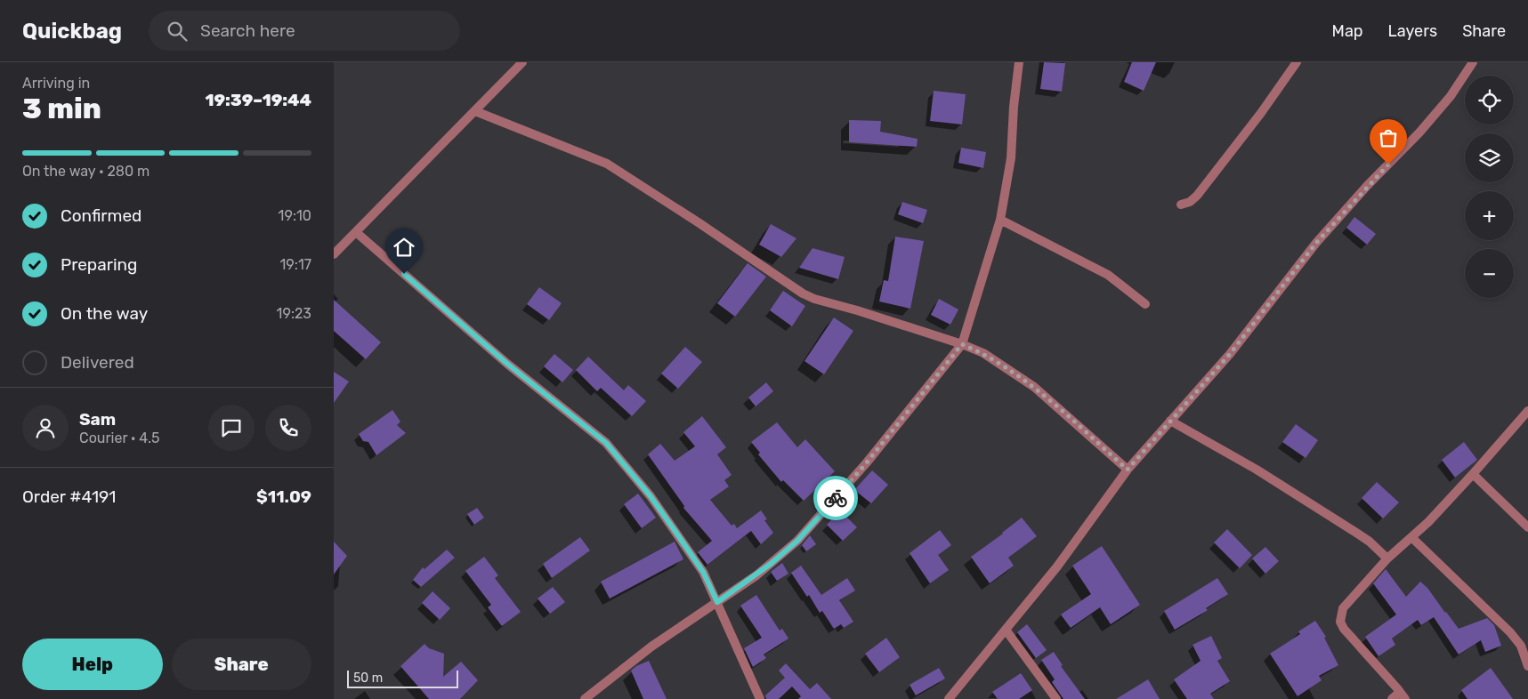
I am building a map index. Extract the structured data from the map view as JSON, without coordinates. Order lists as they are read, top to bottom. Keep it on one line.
{"scale_bar":"50 m","page":{"header":"Quickbag","search":"Search here","nav":["Map","Layers","Share"],"heading":["3 min","Arriving in","19:39–19:44"],"panel":["Sam","Courier · 4.5","Order #4191","$11.09"],"map_buttons":["+","−"],"bar":"On the way · 280 m","list":[["Confirmed","19:10"],["Preparing","19:17"],["On the way","19:23"],"Delivered"],"buttons":["Help","Share"],"scale":"50 m"}}
